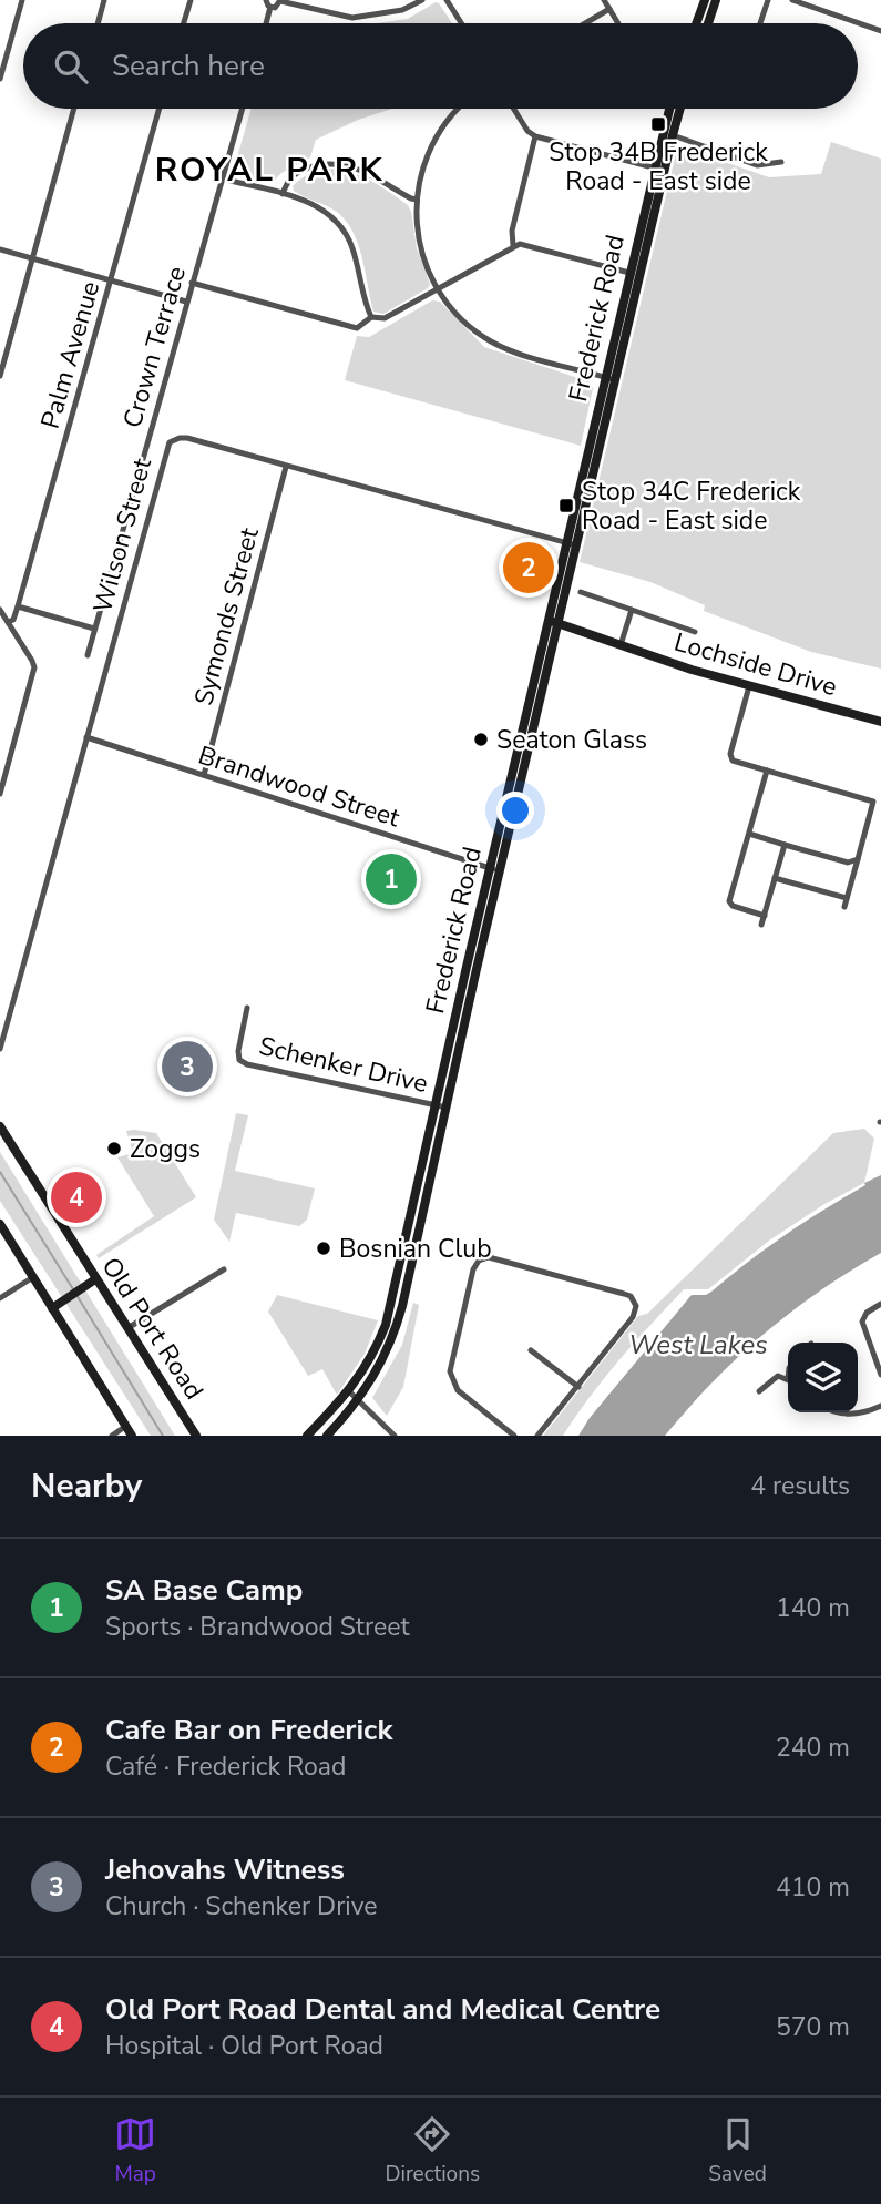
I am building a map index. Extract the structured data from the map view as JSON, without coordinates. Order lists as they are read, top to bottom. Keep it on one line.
{"streets":{"main road":["Frederick Road","Lochside Drive","Old Port Road"],"street":["Crown Terrace","Palm Avenue","Wilson Street","Symonds Street","Brandwood Street","Schenker Drive"]},"crossings":[["Frederick Road","Wilson Street"],["Frederick Road","Lochside Drive"],["Frederick Road","Brandwood Street"],["Frederick Road","Schenker Drive"],["Wilson Street","Symonds Street"],["Wilson Street","Brandwood Street"],["Symonds Street","Brandwood Street"]],"districts":["ROYAL PARK"],"water":["West Lakes"],"places":{"transit":["Stop 34B Frederick Road - East side","Stop 34C Frederick Road - East side"],"other":["Seaton Glass","Zoggs","Bosnian Club"]},"page":{"search":"Search here","pins":["2","1","3","4"],"heading":["Nearby","4 results"],"list":[{"mark":"1","name":"SA Base Camp","note":"Sports · Brandwood Street","value":"140 m"},{"mark":"2","name":"Cafe Bar on Frederick","note":"Café · Frederick Road","value":"240 m"},{"mark":"3","name":"Jehovahs Witness","note":"Church · Schenker Drive","value":"410 m"},{"mark":"4","name":"Old Port Road Dental and Medical Centre","note":"Hospital · Old Port Road","value":"570 m"}],"nav":["Map","Directions","Saved"]}}
